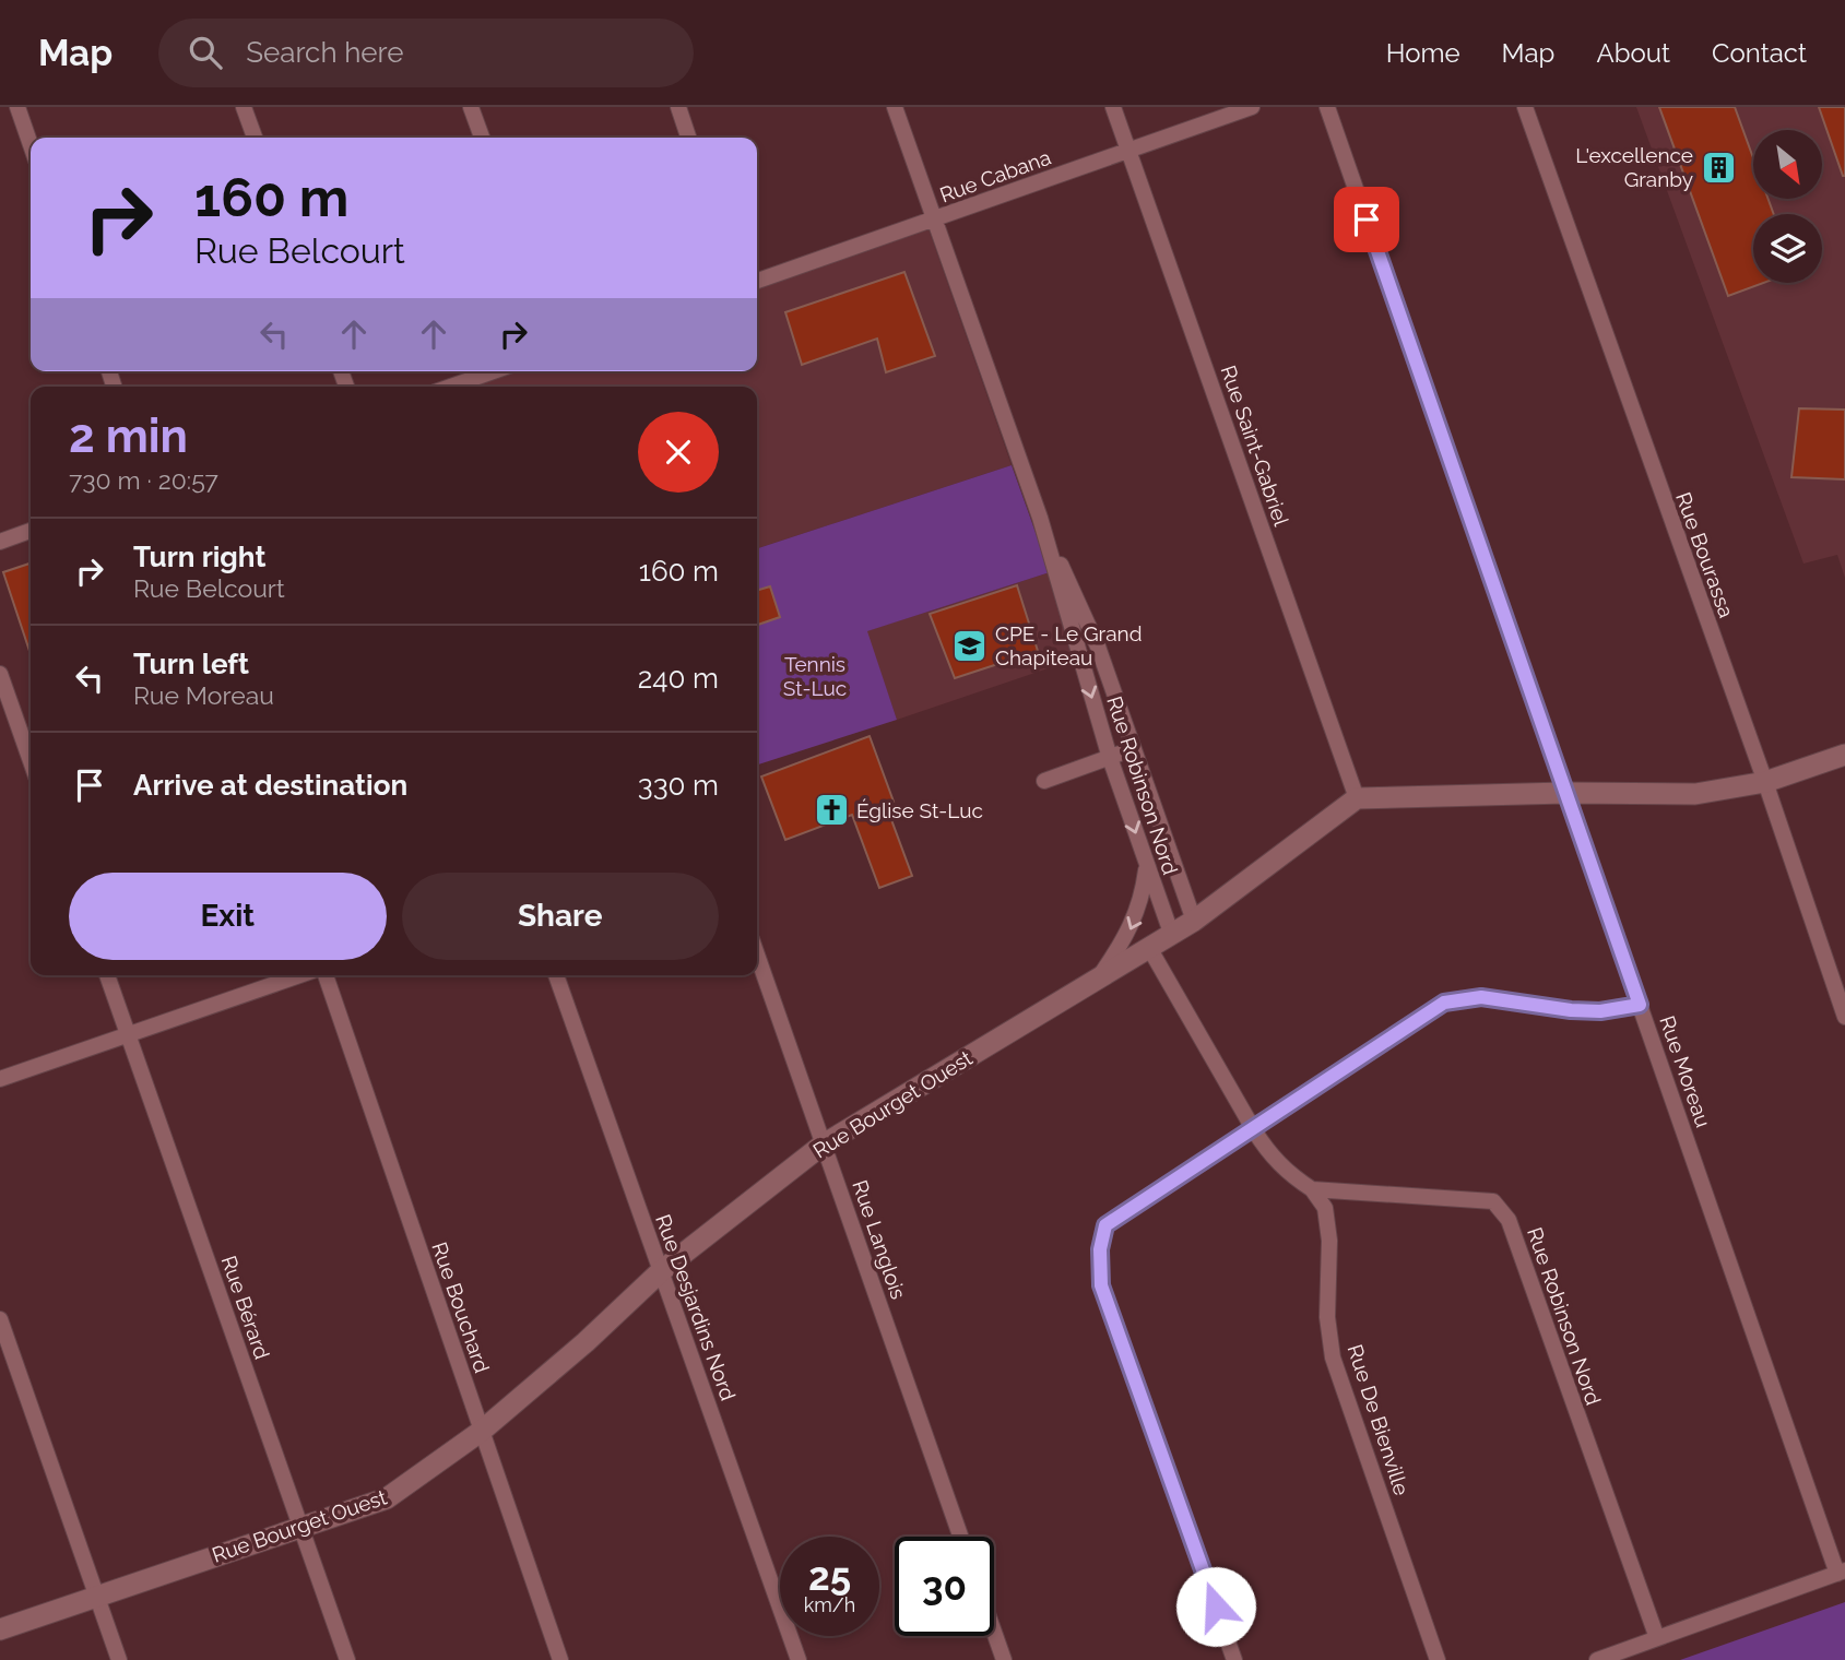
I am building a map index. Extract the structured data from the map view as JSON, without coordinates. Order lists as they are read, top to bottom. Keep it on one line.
{"streets":{"street":["Rue Cabana","Rue Saint-Gabriel","Rue Bourassa","Rue Robinson Nord","Rue Moreau","Rue Bourget Ouest","Rue Langlois","Rue Bérard","Rue Bouchard","Rue Desjardins Nord","Rue De Bienville"]},"crossings":[["Rue Cabana","Rue Saint-Gabriel"],["Rue Cabana","Rue Robinson Nord"],["Rue Saint-Gabriel","Rue Bourget Ouest"],["Rue Robinson Nord","Rue Bourget Ouest"],["Rue Robinson Nord","Rue De Bienville"],["Rue Bourget Ouest","Rue Langlois"],["Rue Bourget Ouest","Rue Bérard"],["Rue Bourget Ouest","Rue Bouchard"],["Rue Bourget Ouest","Rue Desjardins Nord"]],"parks":["Tennis St-Luc"],"places":{"building":["L'excellence Granby"],"school or university":["CPE - Le Grand Chapiteau"],"church":["Église St-Luc"]},"north":"bottom right","page":{"header":"Map","search":"Search here","nav":["Home","Map","About","Contact"],"turn":["160 m","Rue Belcourt"],"heading":["2 min","730 m · 20:57"],"list":[{"name":"Turn right","note":"Rue Belcourt","value":"160 m"},{"name":"Turn left","note":"Rue Moreau","value":"240 m"},{"name":"Arrive at destination","value":"330 m"}],"buttons":["Exit","Share"],"speed":"25 km/h","limit":"30"}}
